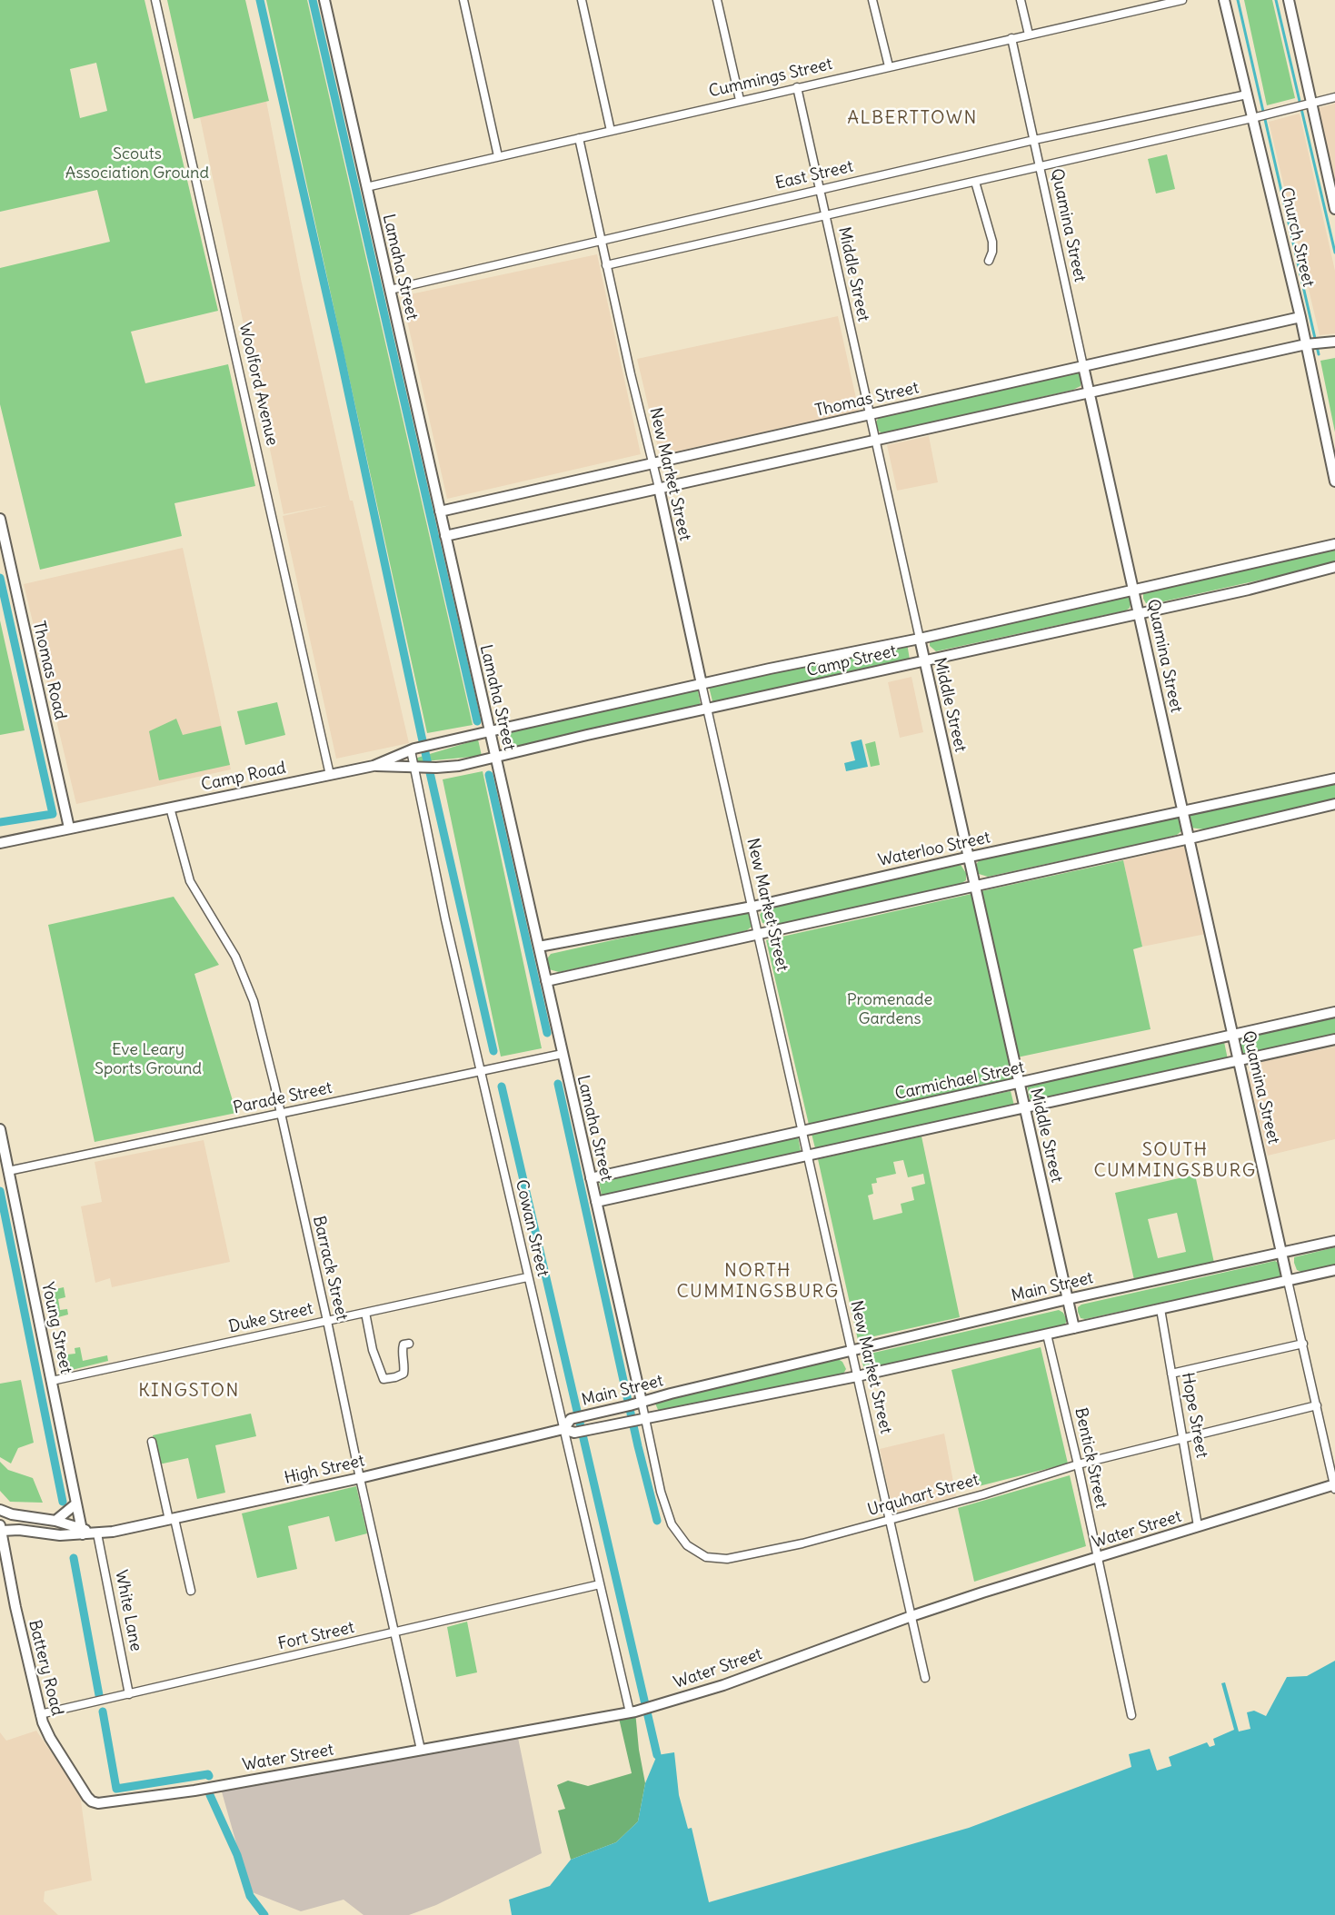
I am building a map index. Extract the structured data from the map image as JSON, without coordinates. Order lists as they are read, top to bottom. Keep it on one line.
{"streets":{"street":["Cummings Street","East Street","Quamina Street","Church Street","Lamaha Street","Middle Street","Woolford Avenue","Thomas Street","New Market Street","Camp Street","Thomas Road","Camp Road","Waterloo Street","Carmichael Street","Parade Street","Cowan Street","Barrack Street","Main Street","Duke Street","Young Street","Hope Street","Bentick Street","High Street","Urquhart Street","Water Street","White Lane","Fort Street","Battery Road"]},"crossings":[["Cummings Street","Quamina Street"],["Cummings Street","Lamaha Street"],["Cummings Street","Middle Street"],["Cummings Street","New Market Street"],["East Street","Quamina Street"],["East Street","Church Street"],["East Street","Lamaha Street"],["East Street","Middle Street"],["East Street","New Market Street"],["Quamina Street","Thomas Street"],["Quamina Street","Camp Street"],["Quamina Street","Waterloo Street"],["Quamina Street","Carmichael Street"],["Quamina Street","Main Street"],["Church Street","Thomas Street"],["Lamaha Street","Thomas Street"],["Lamaha Street","Camp Street"],["Lamaha Street","Camp Road"],["Lamaha Street","Waterloo Street"],["Lamaha Street","Carmichael Street"],["Lamaha Street","Parade Street"],["Lamaha Street","Main Street"],["Lamaha Street","Urquhart Street"],["Middle Street","Thomas Street"],["Middle Street","Camp Street"],["Middle Street","Waterloo Street"],["Middle Street","Carmichael Street"],["Middle Street","Main Street"],["Woolford Avenue","Camp Road"],["Thomas Street","New Market Street"],["New Market Street","Camp Street"],["New Market Street","Waterloo Street"],["New Market Street","Carmichael Street"],["New Market Street","Main Street"],["New Market Street","Urquhart Street"],["New Market Street","Water Street"],["Camp Street","Camp Road"],["Camp Street","Cowan Street"],["Thomas Road","Camp Road"],["Camp Road","Cowan Street"],["Camp Road","Barrack Street"],["Parade Street","Cowan Street"],["Parade Street","Barrack Street"],["Parade Street","Young Street"],["Cowan Street","Main Street"],["Cowan Street","Duke Street"],["Cowan Street","High Street"],["Cowan Street","Water Street"],["Cowan Street","Fort Street"],["Barrack Street","Duke Street"],["Barrack Street","High Street"],["Barrack Street","Water Street"],["Barrack Street","Fort Street"],["Main Street","Hope Street"],["Main Street","Bentick Street"],["Main Street","High Street"],["Main Street","Urquhart Street"],["Duke Street","Young Street"],["Young Street","High Street"],["Young Street","White Lane"],["Hope Street","Urquhart Street"],["Hope Street","Water Street"],["Bentick Street","Urquhart Street"],["Bentick Street","Water Street"],["High Street","White Lane"],["High Street","Battery Road"],["Water Street","Battery Road"],["White Lane","Fort Street"],["Fort Street","Battery Road"]],"districts":["ALBERTTOWN","SOUTH CUMMINGSBURG","NORTH CUMMINGSBURG","KINGSTON"],"parks":["Scouts Association Ground","Promenade Gardens","Eve Leary Sports Ground"]}
